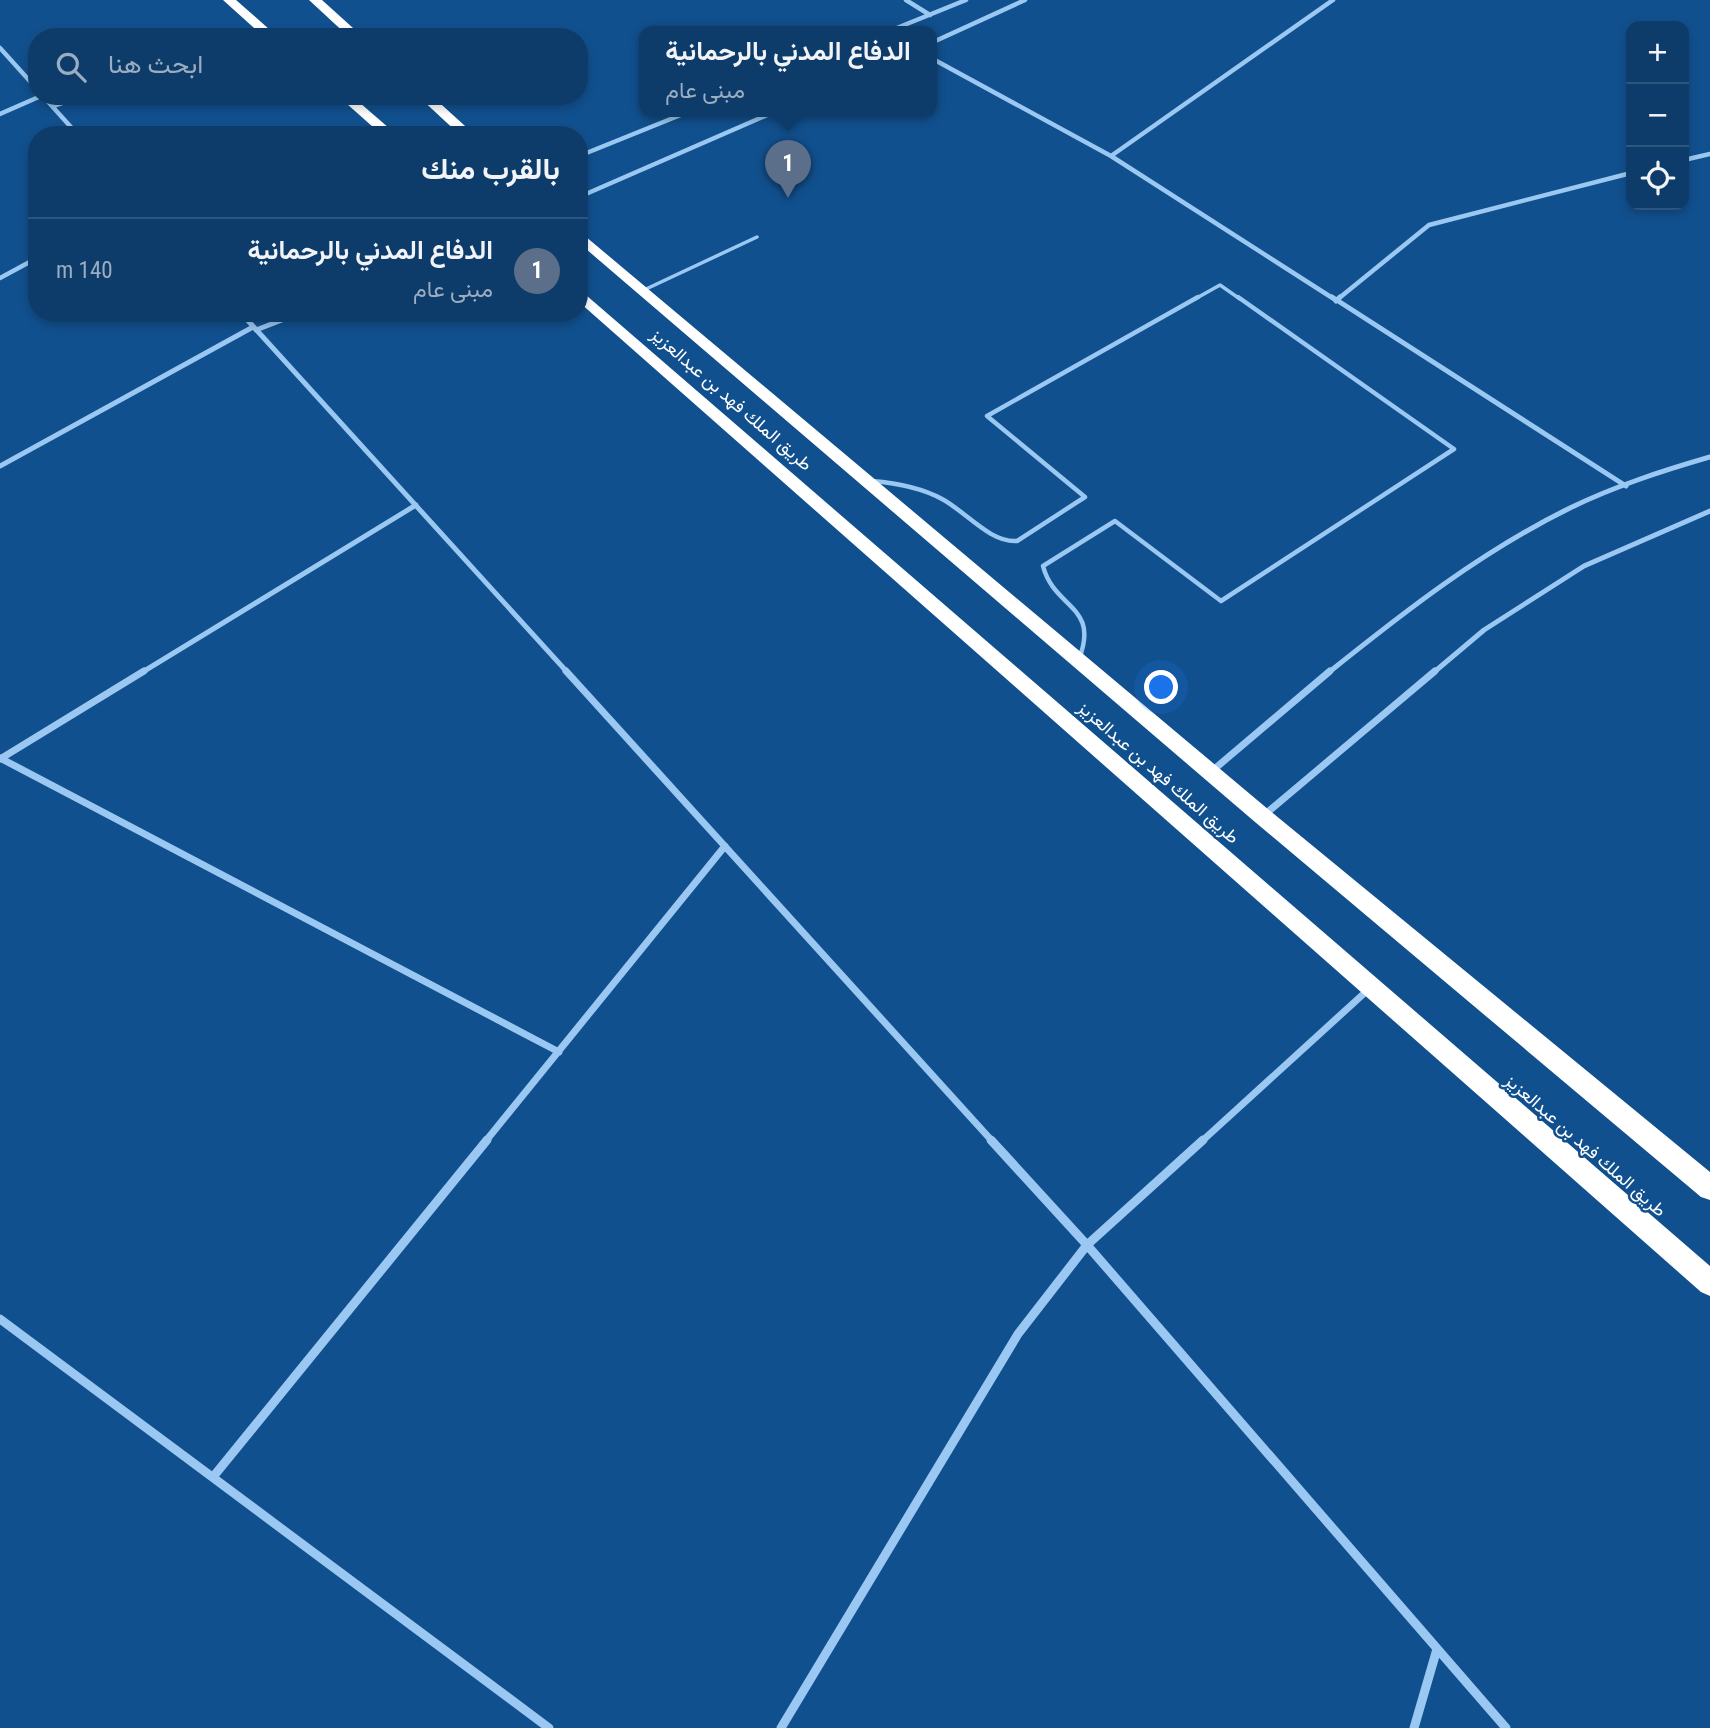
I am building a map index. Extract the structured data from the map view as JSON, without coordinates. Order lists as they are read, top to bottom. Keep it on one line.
{"streets":{"highway":["طريق الملك فهد بن عبدالعزيز"]},"page":{"map_buttons":["+","−"],"popup":["الدفاع المدني بالرحمانية","مبنى عام"],"search":"ابحث هنا","heading":"بالقرب منك","pins":"1","list":[{"mark":"1","name":"الدفاع المدني بالرحمانية","note":"مبنى عام","value":"140 m"}]}}
